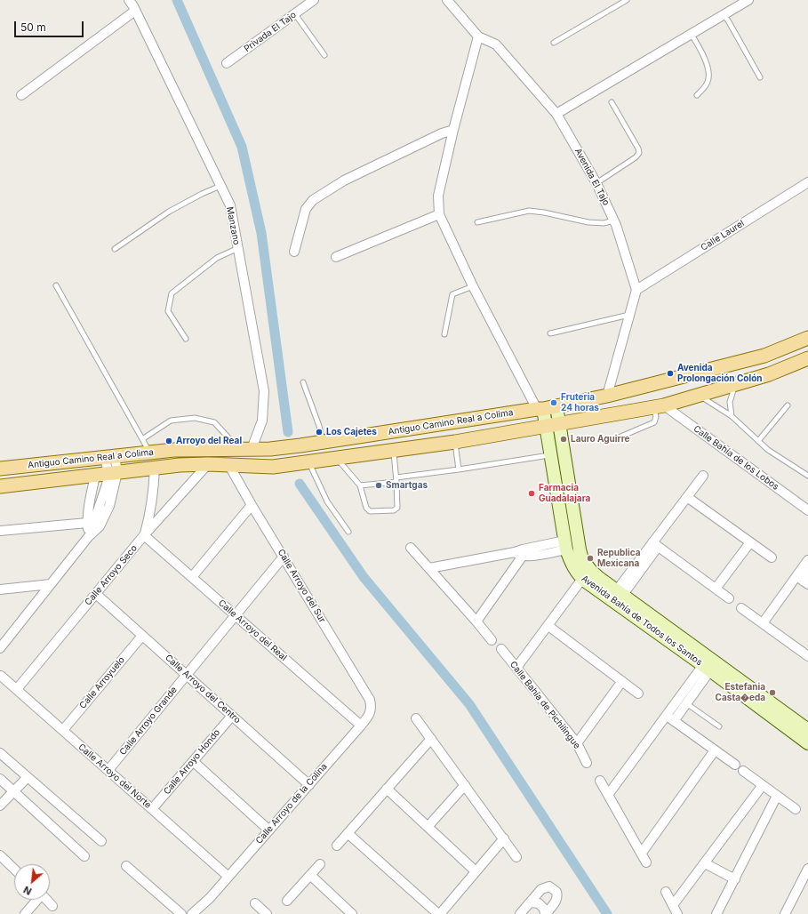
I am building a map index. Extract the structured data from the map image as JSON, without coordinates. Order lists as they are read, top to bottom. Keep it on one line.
{"streets":{"main road":["Antiguo Camino Real a Colima"],"street":["Privada El Tajo","Avenida El Tajo","Manzano","Calle Laurel","Calle Bahía de los Lobos","Calle Arroyo Seco","Calle Arroyo del Sur","Avenida Bahía de Todos los Santos","Calle Arroyo del Real","Calle Arroyuelo","Calle Arroyo del Centro","Calle Bahía de Pichilingue","Calle Arroyo Grande","Calle Arroyo Hondo","Calle Arroyo del Norte","Calle Arroyo de la Colina"]},"crossings":[["Avenida El Tajo","Calle Laurel"],["Manzano","Antiguo Camino Real a Colima"],["Antiguo Camino Real a Colima","Calle Bahía de los Lobos"],["Antiguo Camino Real a Colima","Calle Arroyo Seco"],["Antiguo Camino Real a Colima","Calle Arroyo del Sur"],["Antiguo Camino Real a Colima","Avenida Bahía de Todos los Santos"],["Calle Arroyo Seco","Calle Arroyo del Real"],["Calle Arroyo Seco","Calle Arroyo del Centro"],["Calle Arroyo Seco","Calle Arroyo del Norte"],["Calle Arroyo del Sur","Calle Arroyo Grande"],["Calle Arroyo del Sur","Calle Arroyo de la Colina"],["Calle Arroyo del Real","Calle Arroyo Grande"],["Calle Arroyo del Real","Calle Arroyo de la Colina"],["Calle Arroyuelo","Calle Arroyo del Centro"],["Calle Arroyuelo","Calle Arroyo del Norte"],["Calle Arroyo del Centro","Calle Arroyo Grande"],["Calle Arroyo del Centro","Calle Arroyo Hondo"],["Calle Arroyo del Centro","Calle Arroyo de la Colina"],["Calle Arroyo Grande","Calle Arroyo del Norte"],["Calle Arroyo Hondo","Calle Arroyo del Norte"],["Calle Arroyo del Norte","Calle Arroyo de la Colina"]],"places":["Avenida Prolongación Colón","Fruteria 24 horas","Los Cajetes","Lauro Aguirre","Arroyo del Real","Smartgas","Farmacia Guadalajara","Republica Mexicana","Estefania Casta�eda"],"scale_bar":"50 m","north":"bottom left"}
